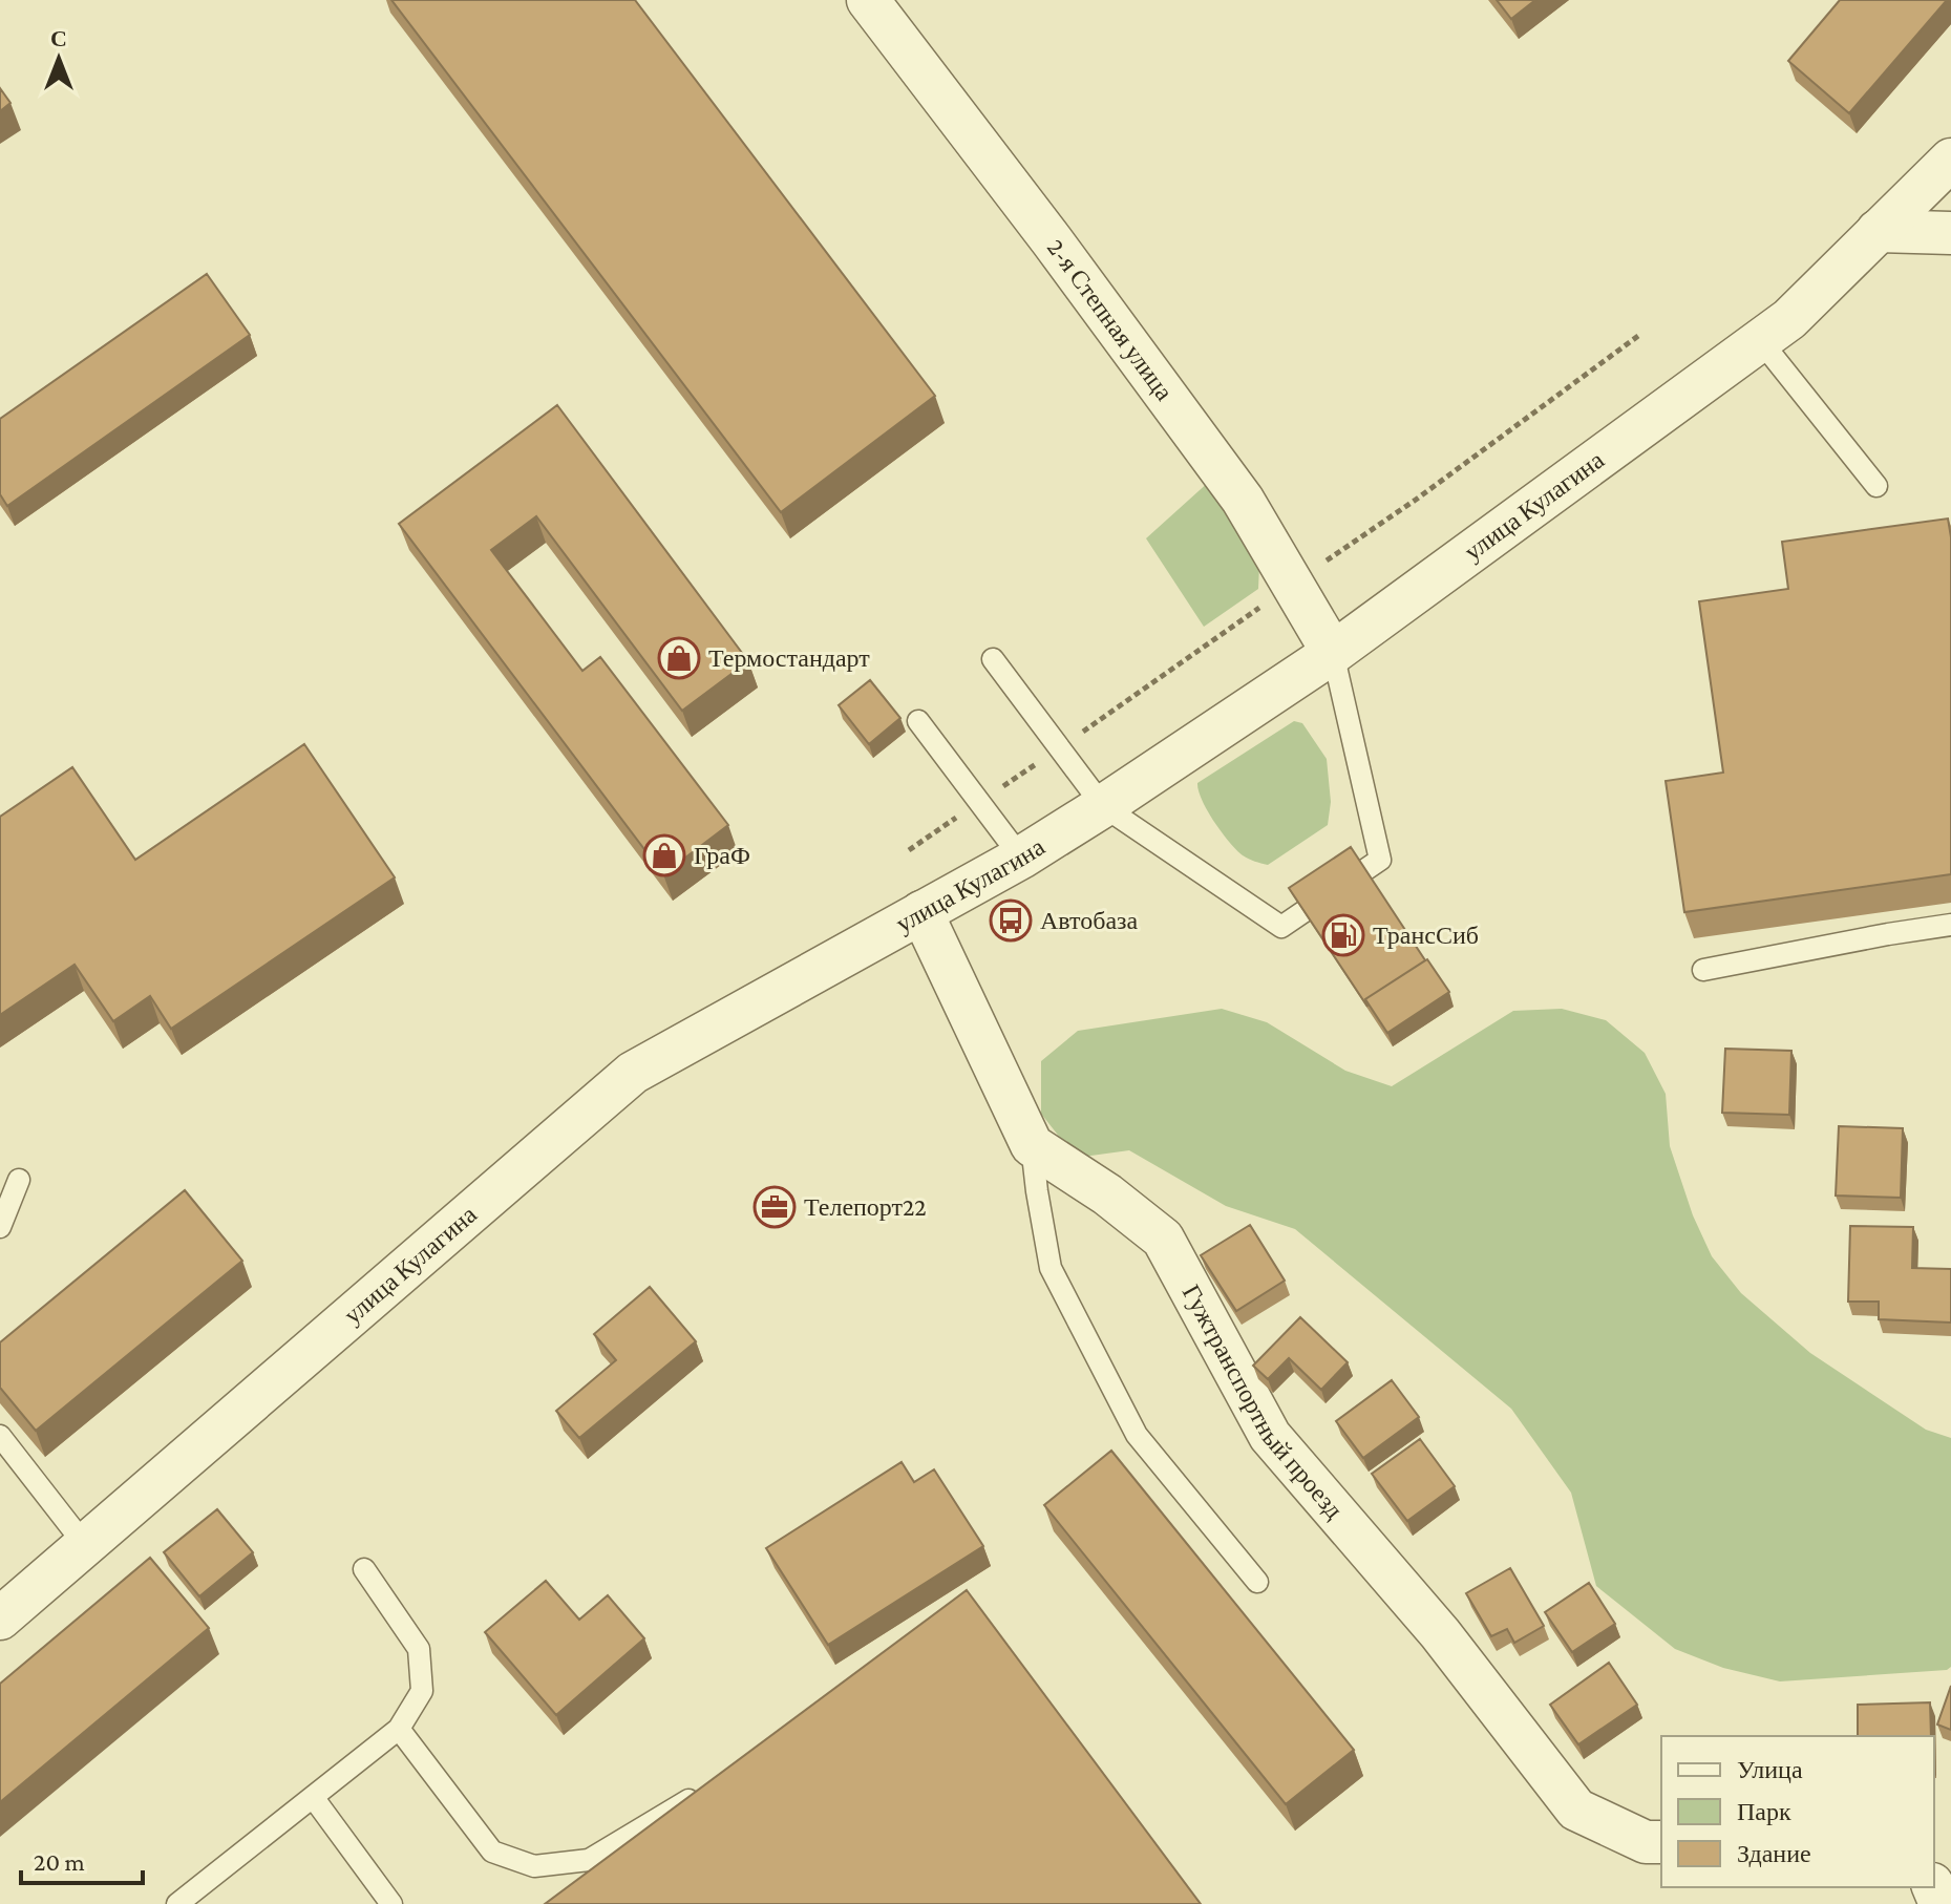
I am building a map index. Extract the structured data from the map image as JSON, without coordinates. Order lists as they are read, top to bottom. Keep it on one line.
{"streets":{"street":["2-я Степная улица","улица Кулагина","Гужтранспортный проезд"]},"crossings":[["2-я Степная улица","улица Кулагина"]],"places":{"shop":["Термостандарт","ГраФ"],"bus stop":["Автобаза"],"fuel station":["ТрансСиб"],"office":["Телепорт22"]},"legend":["Улица","Парк","Здание"],"scale_bar":"20 m","north":"top"}
